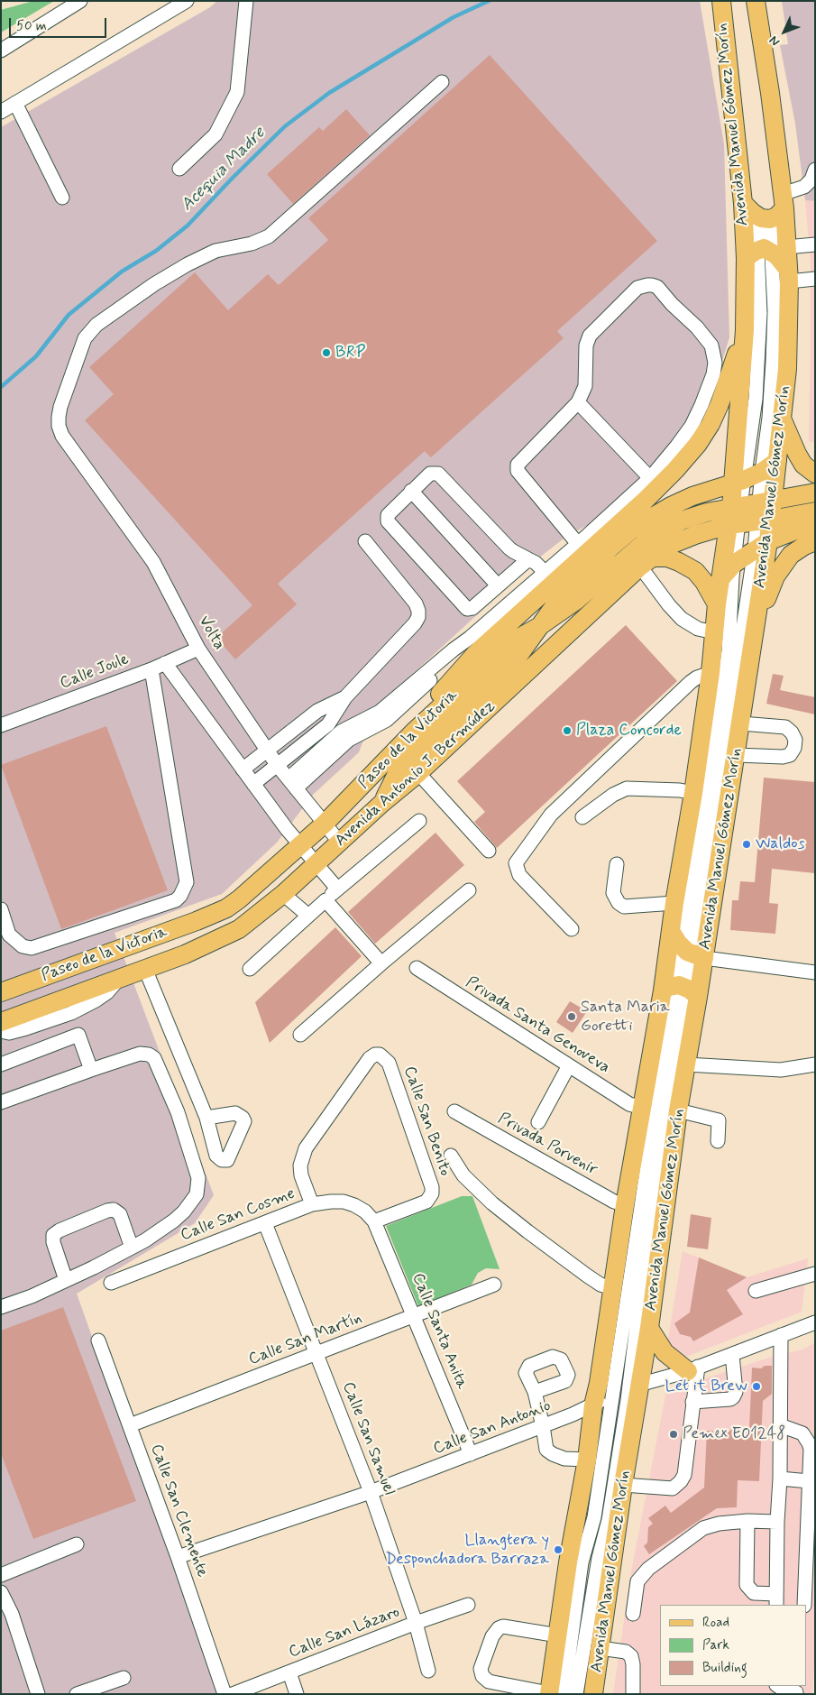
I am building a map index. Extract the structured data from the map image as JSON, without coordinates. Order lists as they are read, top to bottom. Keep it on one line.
{"streets":{"main road":["Avenida Manuel Gómez Morín","Paseo de la Victoria","Avenida Antonio J. Bermúdez"],"street":["Volta","Calle Joule","Privada Santa Genoveva","Calle San Benito","Privada Porvenir","Calle San Cosme","Calle Santa Anita","Calle San Martín","Calle San Antonio","Calle San Samuel","Calle San Clemente","Calle San Lázaro"]},"crossings":[["Avenida Manuel Gómez Morín","Paseo de la Victoria"],["Avenida Manuel Gómez Morín","Avenida Antonio J. Bermúdez"],["Avenida Manuel Gómez Morín","Privada Santa Genoveva"],["Avenida Manuel Gómez Morín","Privada Porvenir"],["Avenida Manuel Gómez Morín","Calle San Antonio"],["Volta","Calle Joule"],["Volta","Paseo de la Victoria"],["Volta","Avenida Antonio J. Bermúdez"],["Calle San Benito","Calle San Cosme"],["Calle San Benito","Calle Santa Anita"],["Calle San Cosme","Calle Santa Anita"],["Calle San Cosme","Calle San Samuel"],["Calle Santa Anita","Calle San Martín"],["Calle Santa Anita","Calle San Antonio"],["Calle San Martín","Calle San Samuel"],["Calle San Martín","Calle San Clemente"],["Calle San Antonio","Calle San Samuel"],["Calle San Antonio","Calle San Clemente"],["Calle San Samuel","Calle San Lázaro"]],"water":["Acequia Madre"],"places":["BRP","Plaza Concorde","Waldos","Santa Maria Goretti","Let it Brew","Pemex E01248","Llangtera y Desponchadora Barraza"],"legend":["Road","Park","Building"],"scale_bar":"50 m","north":"bottom left"}
